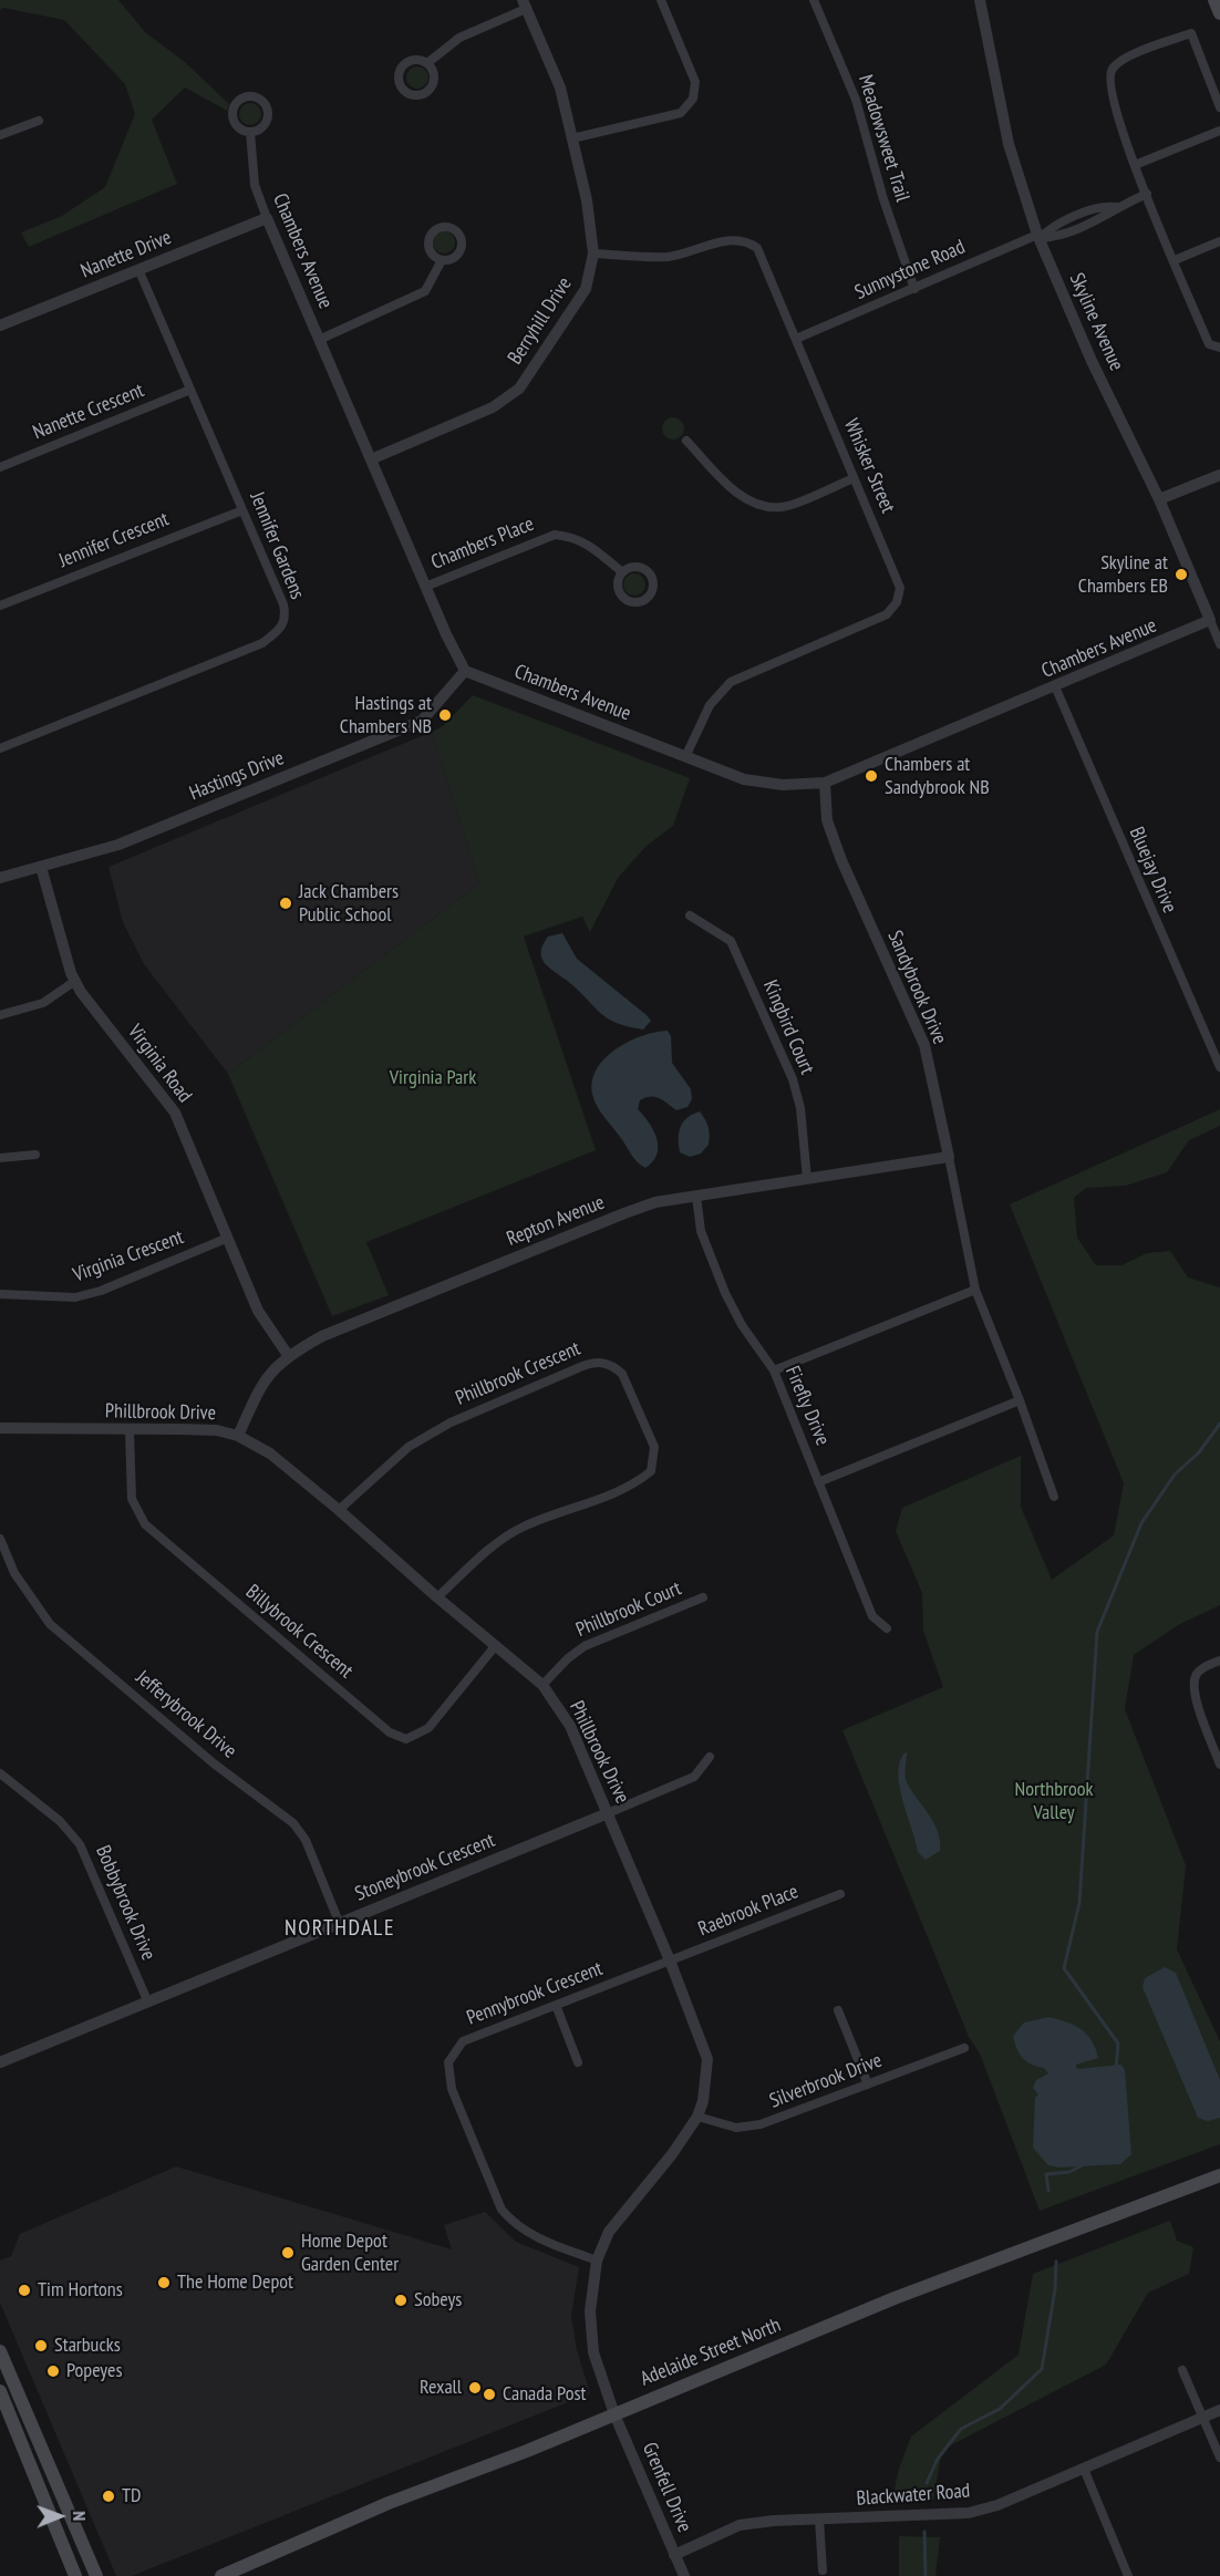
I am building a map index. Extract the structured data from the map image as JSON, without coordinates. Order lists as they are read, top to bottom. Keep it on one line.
{"streets":{"main road":["Adelaide Street North"],"street":["Meadowsweet Trail","Chambers Avenue","Nanette Drive","Sunnystone Road","Berryhill Drive","Skyline Avenue","Nanette Crescent","Whisker Street","Jennifer Crescent","Chambers Place","Jennifer Gardens","Hastings Drive","Bluejay Drive","Sandybrook Drive","Kingbird Court","Virginia Road","Repton Avenue","Virginia Crescent","Phillbrook Crescent","Firefly Drive","Phillbrook Drive","Phillbrook Court","Billybrook Crescent","Jefferybrook Drive","Stoneybrook Crescent","Bobbybrook Drive","Raebrook Place","Pennybrook Crescent","Silverbrook Drive","Grenfell Drive","Blackwater Road"]},"crossings":[["Meadowsweet Trail","Sunnystone Road"],["Chambers Avenue","Nanette Drive"],["Chambers Avenue","Berryhill Drive"],["Chambers Avenue","Skyline Avenue"],["Chambers Avenue","Whisker Street"],["Chambers Avenue","Chambers Place"],["Chambers Avenue","Hastings Drive"],["Chambers Avenue","Bluejay Drive"],["Chambers Avenue","Sandybrook Drive"],["Nanette Drive","Jennifer Gardens"],["Sunnystone Road","Skyline Avenue"],["Sunnystone Road","Whisker Street"],["Berryhill Drive","Whisker Street"],["Nanette Crescent","Jennifer Gardens"],["Jennifer Crescent","Jennifer Gardens"],["Hastings Drive","Virginia Road"],["Sandybrook Drive","Repton Avenue"],["Kingbird Court","Repton Avenue"],["Virginia Road","Repton Avenue"],["Virginia Road","Virginia Crescent"],["Repton Avenue","Firefly Drive"],["Repton Avenue","Phillbrook Drive"],["Phillbrook Crescent","Phillbrook Drive"],["Phillbrook Drive","Phillbrook Court"],["Phillbrook Drive","Billybrook Crescent"],["Phillbrook Drive","Stoneybrook Crescent"],["Phillbrook Drive","Raebrook Place"],["Phillbrook Drive","Pennybrook Crescent"],["Phillbrook Drive","Silverbrook Drive"],["Phillbrook Drive","Adelaide Street North"],["Phillbrook Drive","Grenfell Drive"],["Jefferybrook Drive","Stoneybrook Crescent"],["Stoneybrook Crescent","Bobbybrook Drive"],["Raebrook Place","Pennybrook Crescent"],["Adelaide Street North","Grenfell Drive"],["Grenfell Drive","Blackwater Road"]],"districts":["NORTHDALE"],"parks":["Virginia Park","Northbrook Valley"],"places":["Skyline at Chambers EB","Hastings at Chambers NB","Chambers at Sandybrook NB","Jack Chambers Public School","Home Depot Garden Center","The Home Depot","Tim Hortons","Sobeys","Starbucks","Popeyes","Rexall","Canada Post","TD"],"north":"right"}
